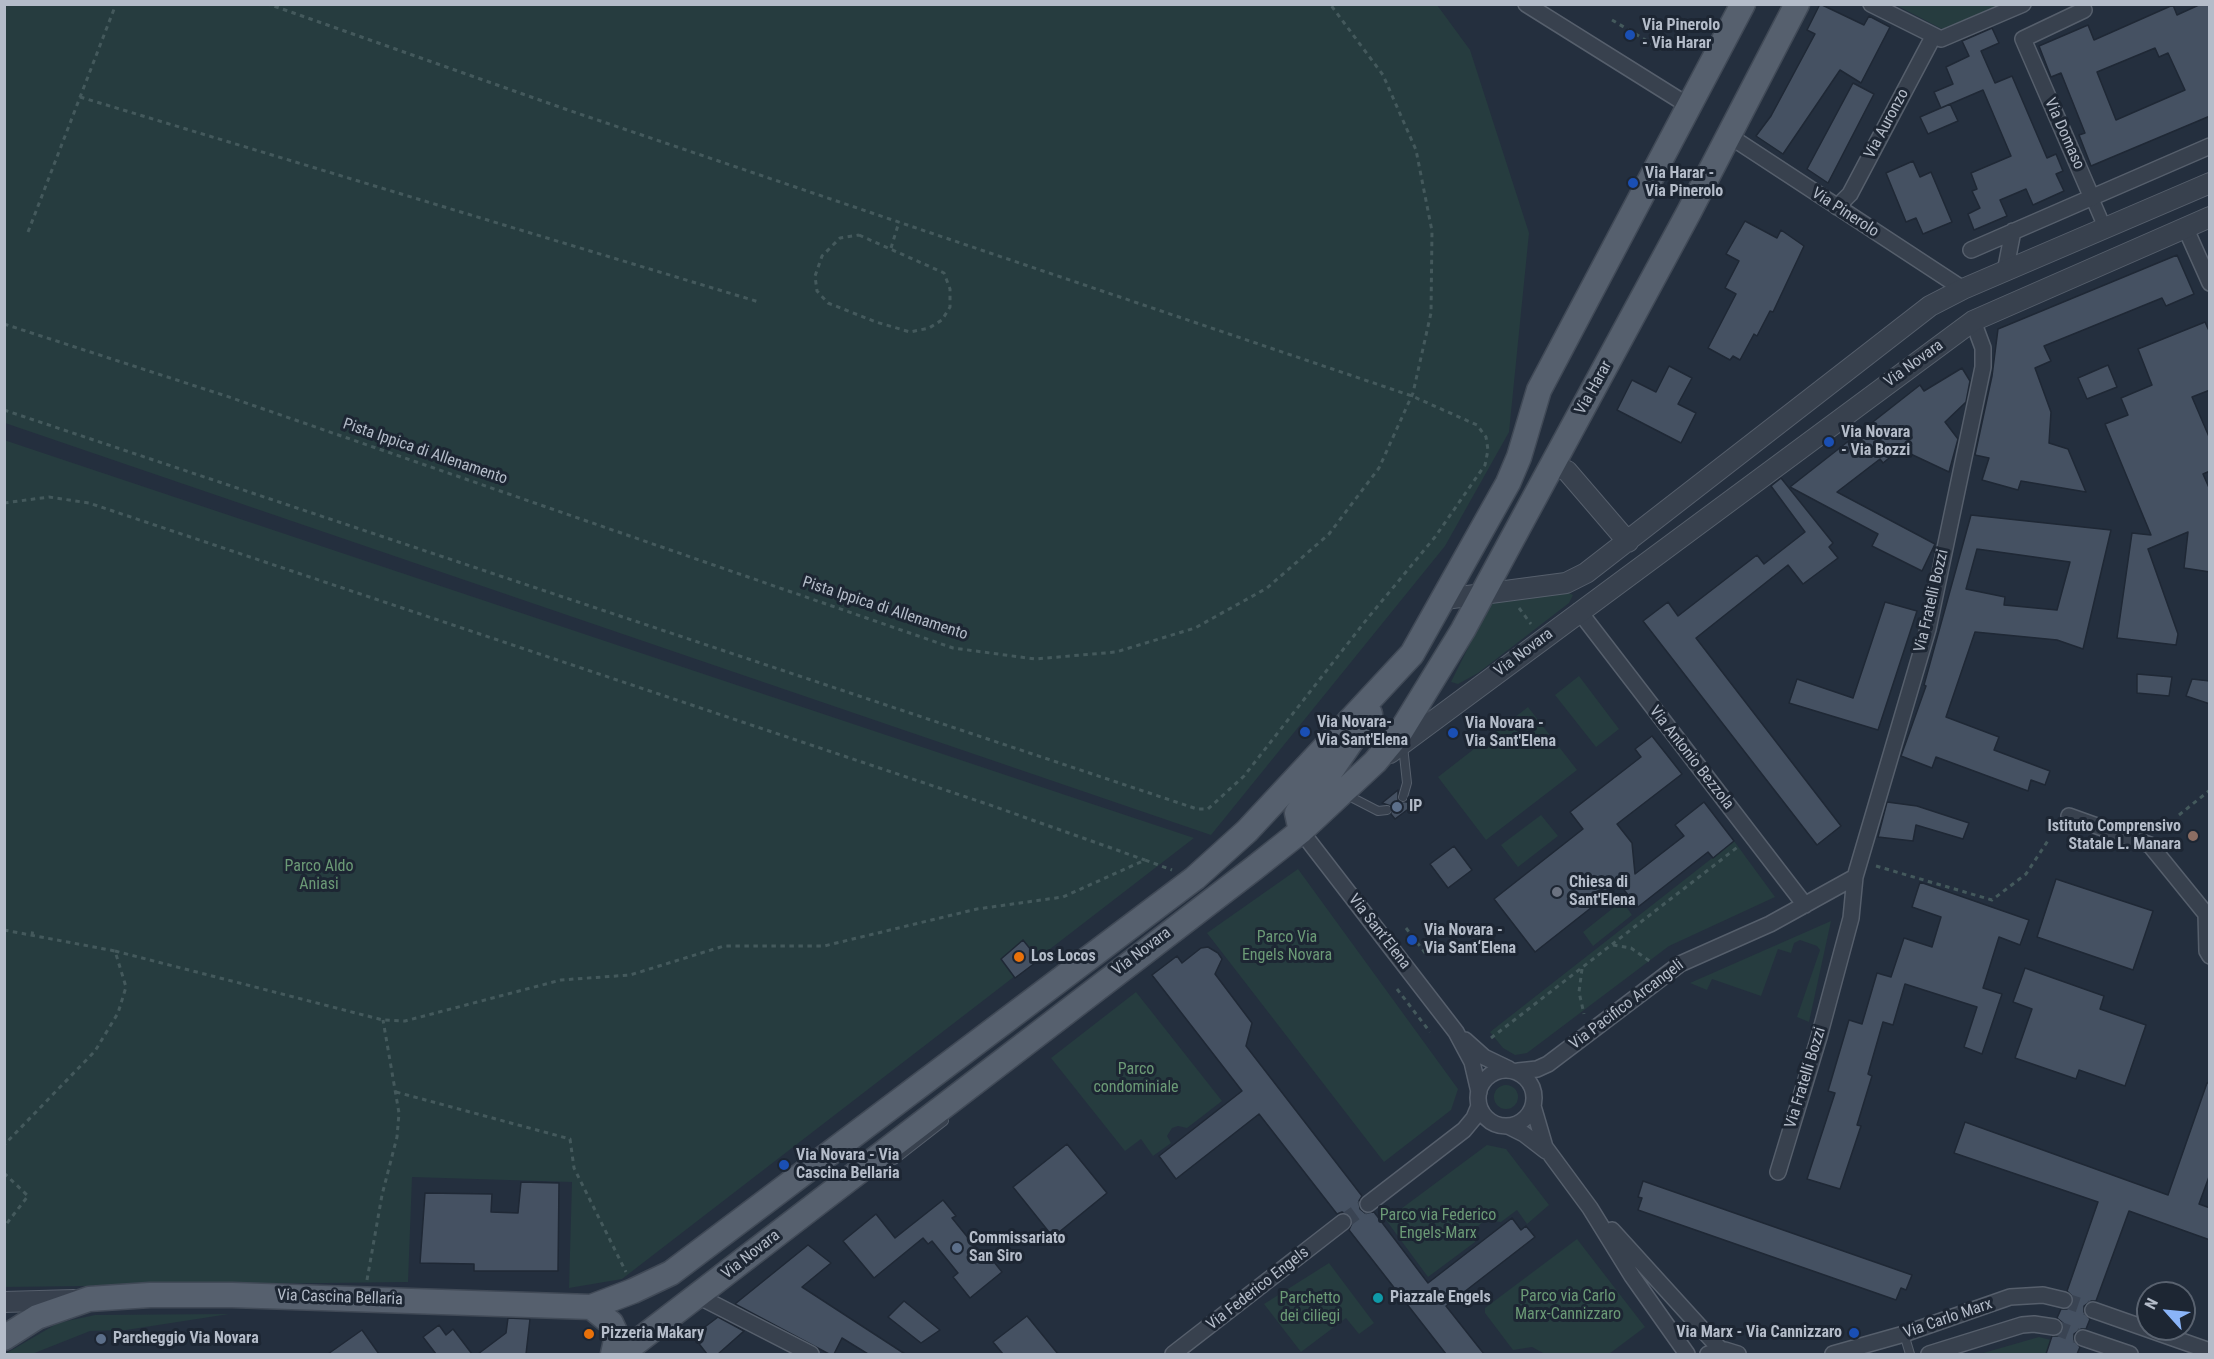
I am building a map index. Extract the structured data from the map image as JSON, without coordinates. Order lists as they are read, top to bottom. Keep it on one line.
{"streets":{"main road":["Via Novara","Via Harar","Via Cascina Bellaria"],"street":["Via Auronzo","Via Domaso","Via Pinerolo","Via Fratelli Bozzi","Via Antonio Bezzola","Via Sant’Elena","Via Pacifico Arcangeli","Via Federico Engels","Via Carlo Marx"],"path":["Pista Ippica di Allenamento"]},"crossings":[["Via Auronzo","Via Pinerolo"],["Via Pinerolo","Via Harar"],["Via Novara","Via Harar"],["Via Novara","Via Fratelli Bozzi"],["Via Novara","Via Antonio Bezzola"],["Via Novara","Via Sant’Elena"],["Via Novara","Via Cascina Bellaria"],["Via Antonio Bezzola","Via Pacifico Arcangeli"],["Via Sant’Elena","Via Pacifico Arcangeli"]],"parks":["Parco Aldo Aniasi","Parco Via Engels Novara","Parco condominiale","Parco via Federico Engels-Marx","Parco via Carlo Marx-Cannizzaro","Parchetto dei ciliegi"],"places":["Via Pinerolo - Via Harar","Via Harar - Via Pinerolo","Via Novara - Via Bozzi","Via Novara- Via Sant'Elena","Via Novara - Via Sant'Elena","IP","Istituto Comprensivo Statale L. Manara","Chiesa di Sant'Elena","Via Novara - Via Sant‘Elena","Los Locos","Via Novara - Via Cascina Bellaria","Commissariato San Siro","Piazzale Engels","Via Marx - Via Cannizzaro","Pizzeria Makary","Parcheggio Via Novara"],"north":"top left"}
